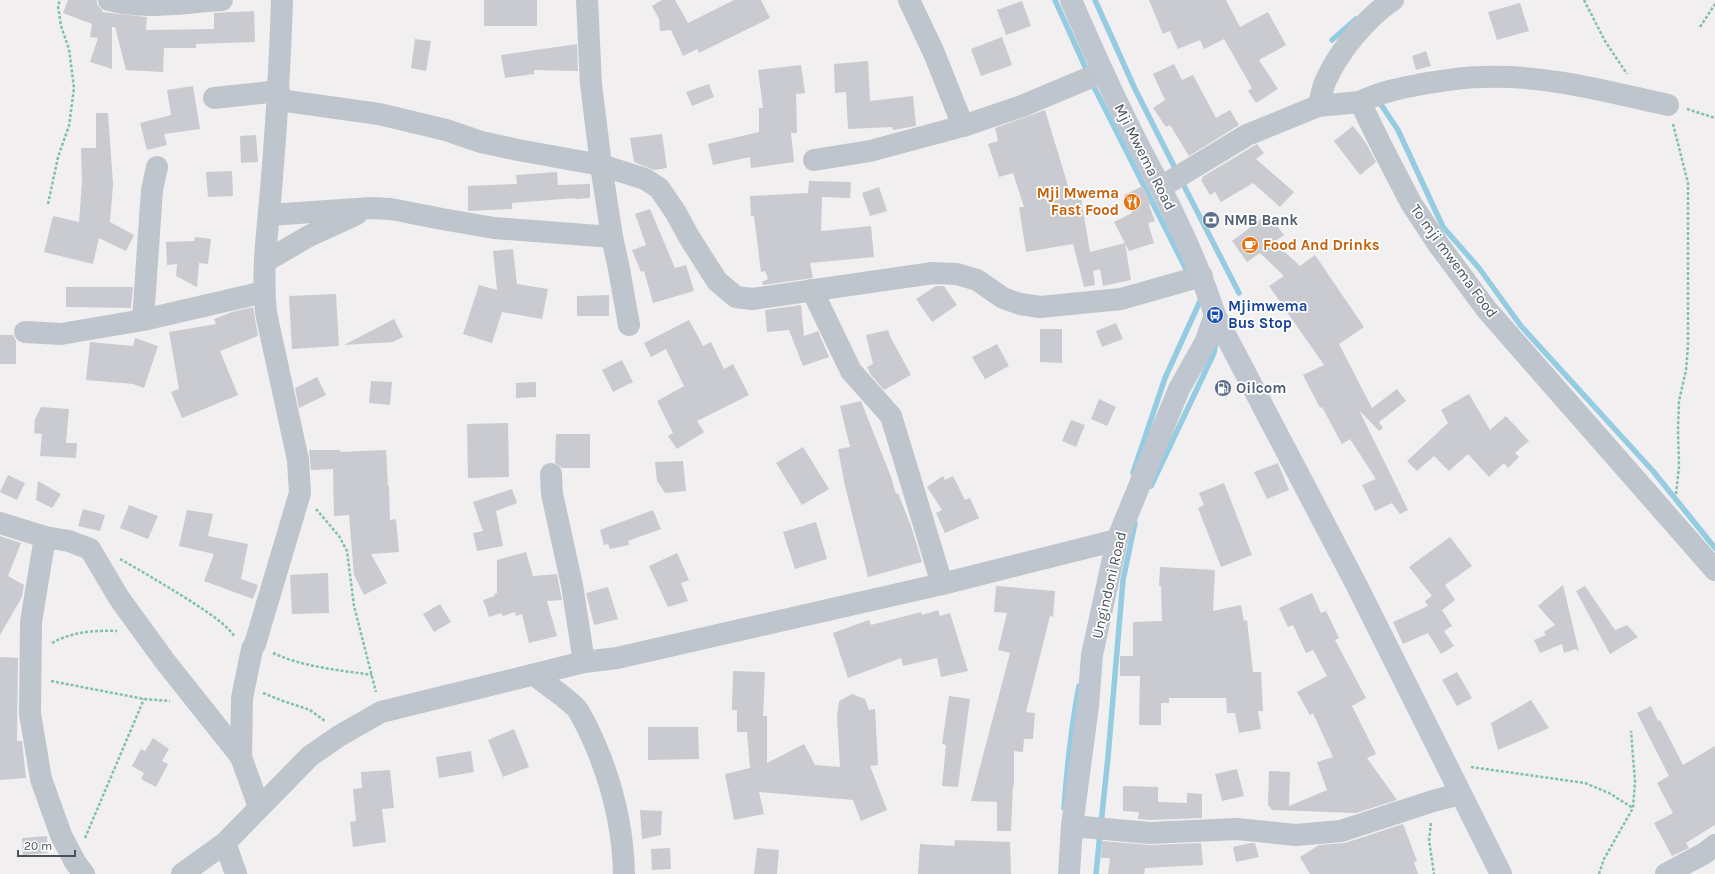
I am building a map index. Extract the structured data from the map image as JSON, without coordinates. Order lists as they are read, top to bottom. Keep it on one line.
{"streets":{"main road":["Mji Mwema Road","Ungindoni Road"],"street":["To mji mwema Food"]},"crossings":[["Mji Mwema Road","Ungindoni Road"]],"places":{"restaurant":["Mji Mwema Fast Food"],"bank":["NMB Bank"],"cafe":["Food And Drinks"],"bus stop":["Mjimwema Bus Stop"],"fuel station":["Oilcom"]},"scale_bar":"20 m"}
